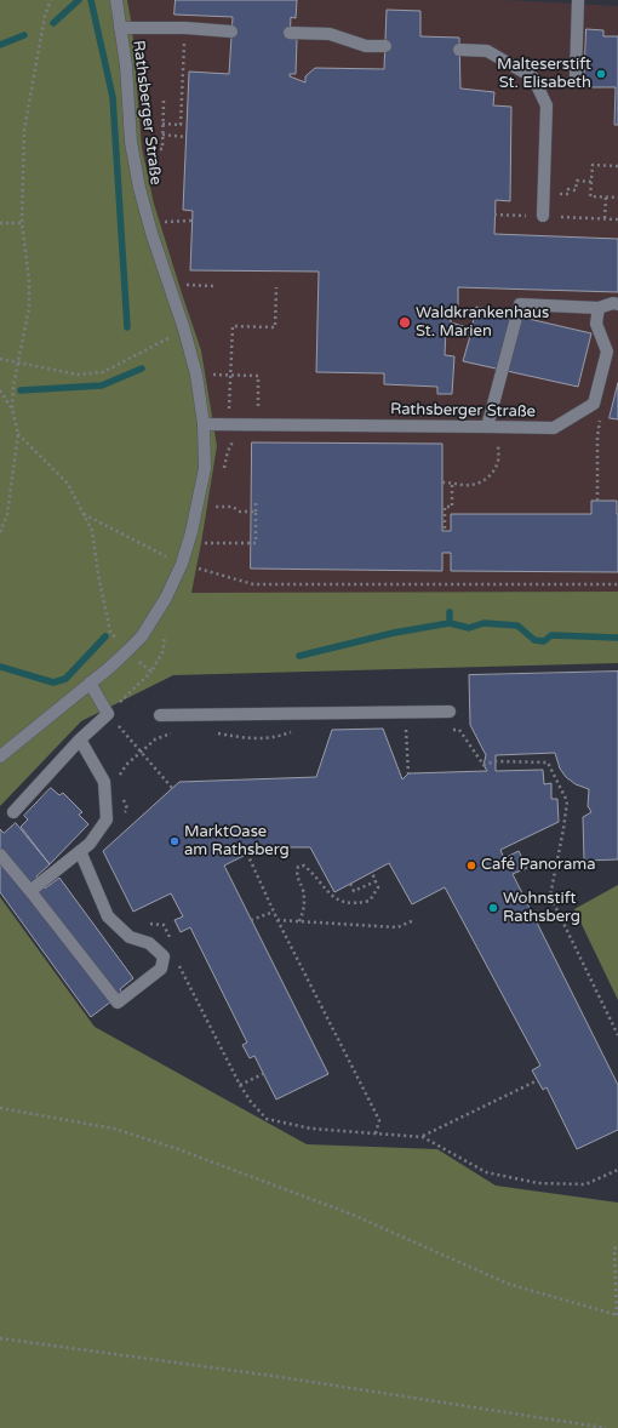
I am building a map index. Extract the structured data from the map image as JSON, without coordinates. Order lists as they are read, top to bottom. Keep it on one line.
{"streets":{"street":["Rathsberger Straße"]},"places":["Malteserstift St. Elisabeth","Waldkrankenhaus St. Marien","MarktOase am Rathsberg","Café Panorama","Wohnstift Rathsberg"]}
